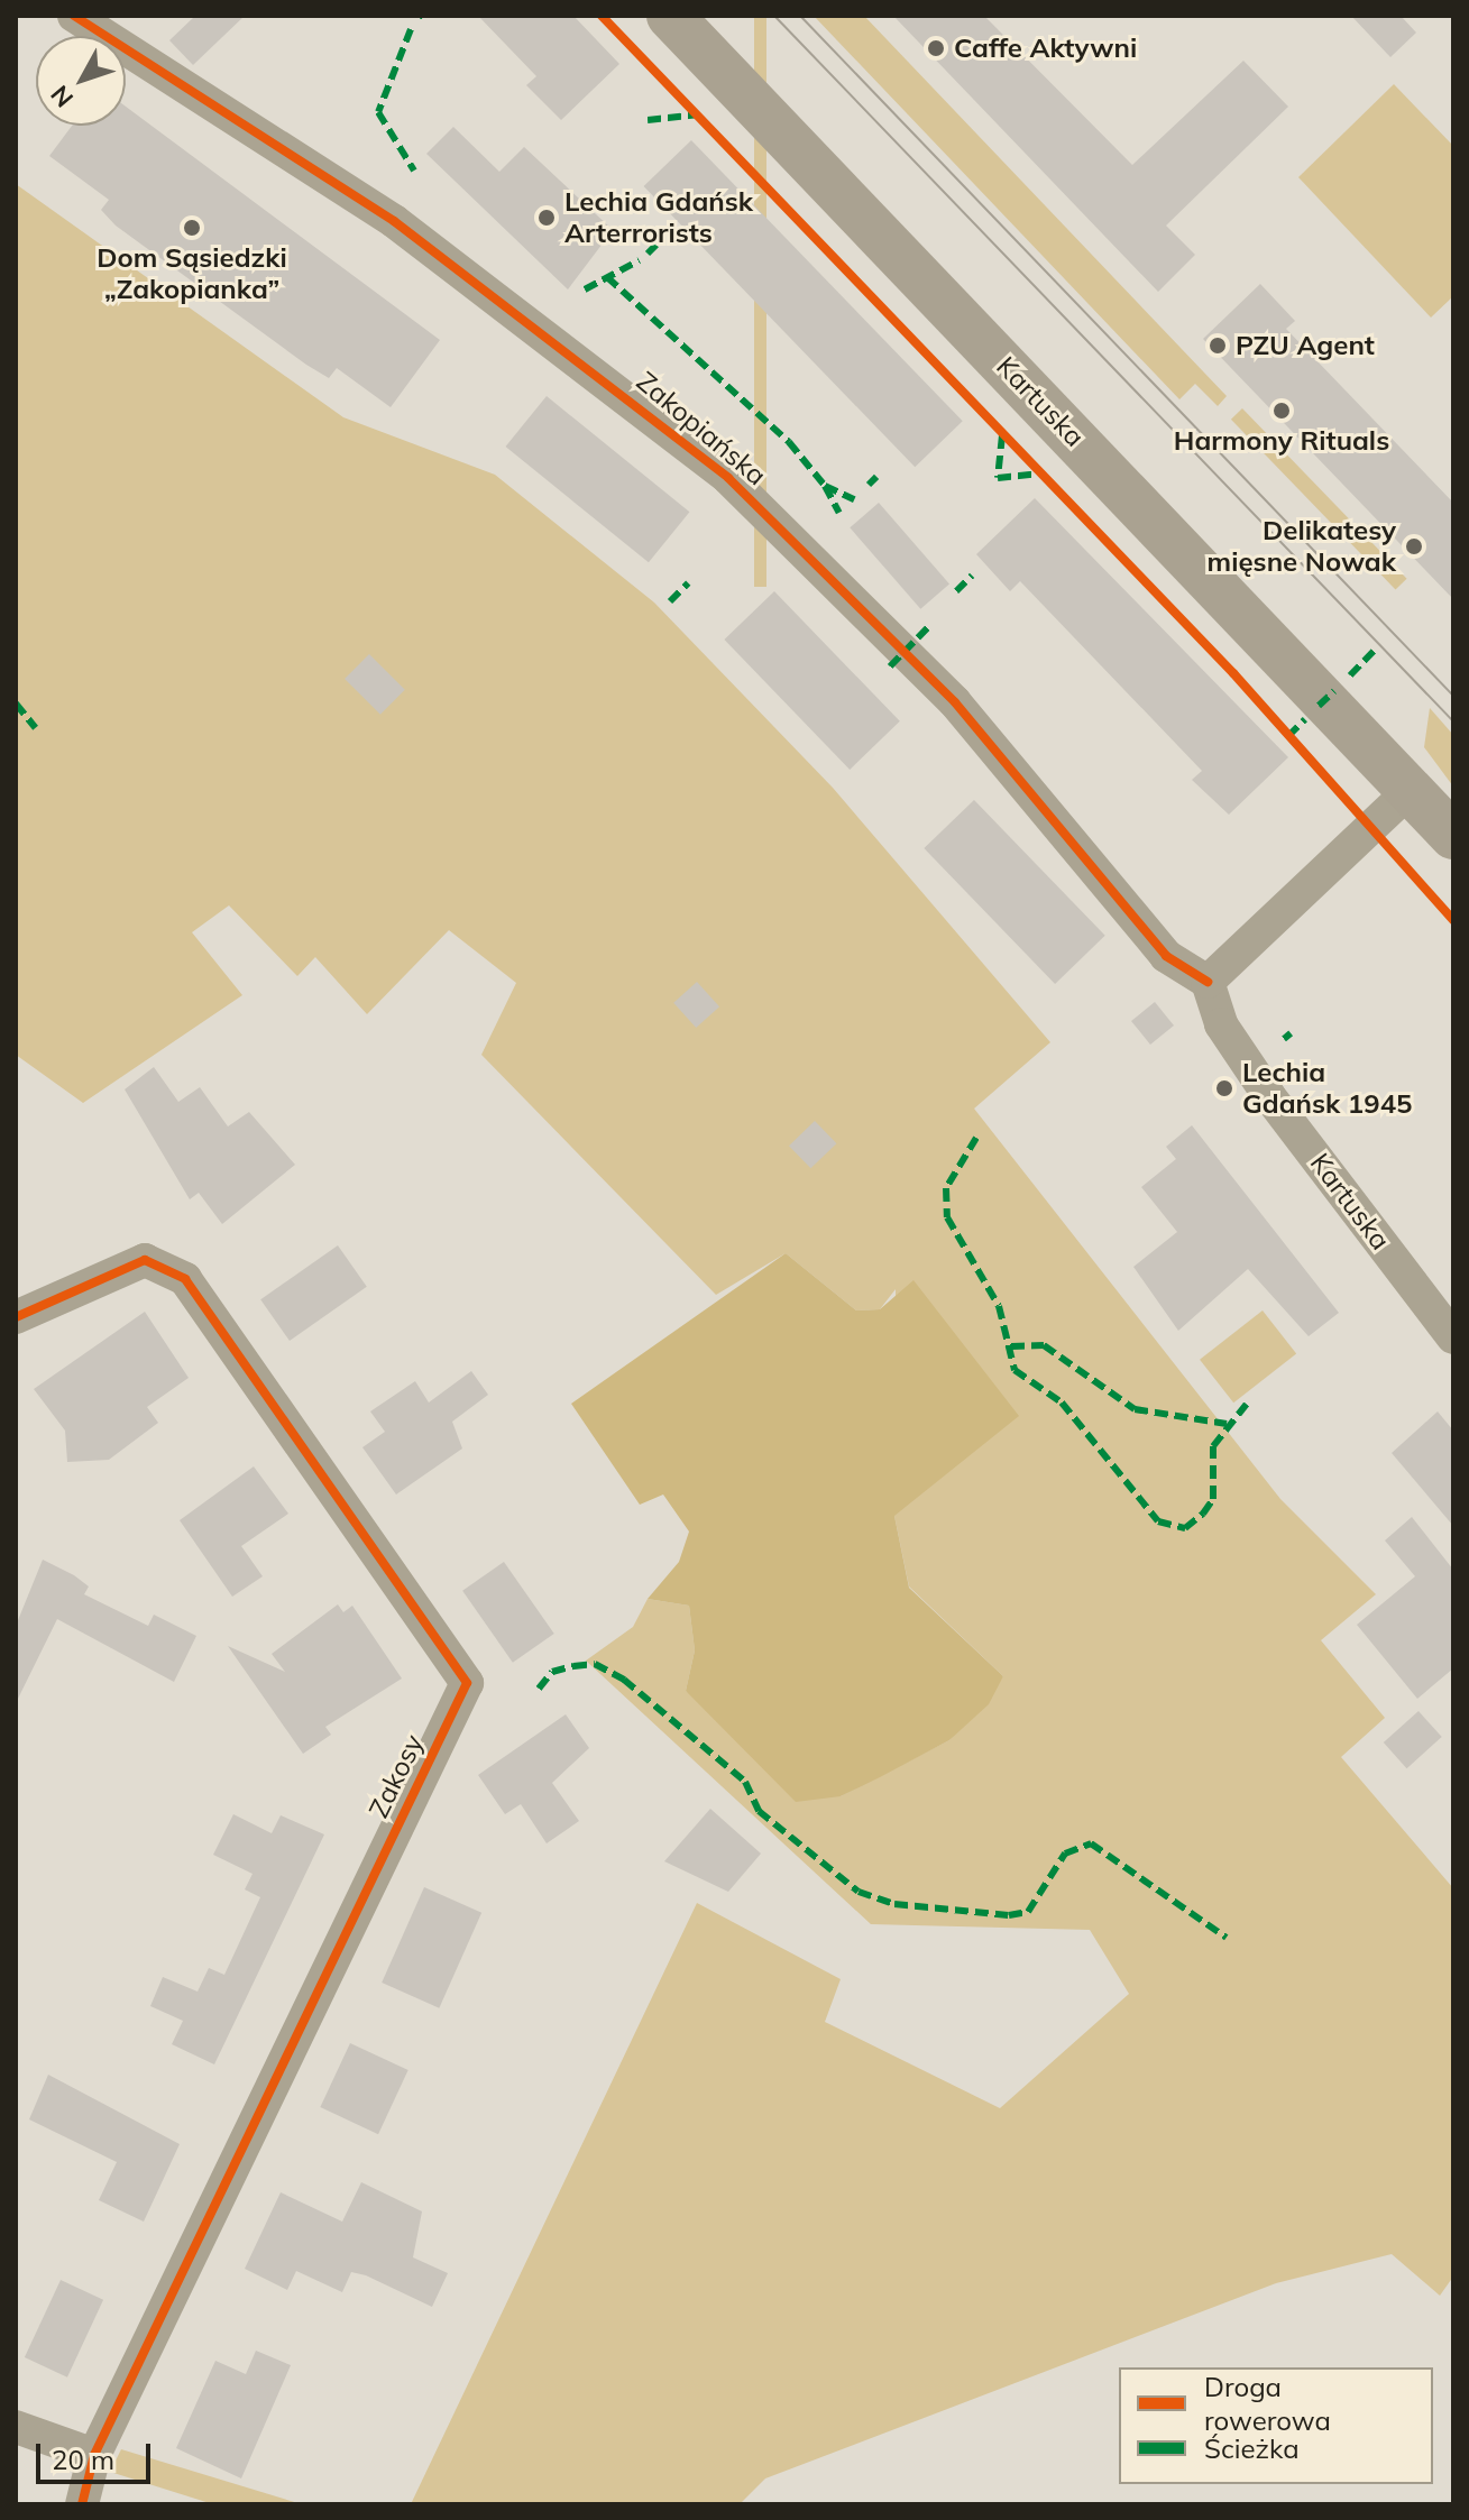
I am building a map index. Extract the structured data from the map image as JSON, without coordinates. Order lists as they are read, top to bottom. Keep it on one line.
{"streets":{"main road":["Kartuska"],"street":["Zakopiańska","Zakosy"]},"crossings":[["Kartuska","Zakopiańska"]],"places":["Caffe Aktywni","Lechia Gdańsk Arterrorists","Dom Sąsiedzki „Zakopianka”","PZU Agent","Harmony Rituals","Delikatesy mięsne Nowak","Lechia Gdańsk 1945"],"legend":["Droga rowerowa","Ścieżka"],"scale_bar":"20 m","north":"bottom left"}
